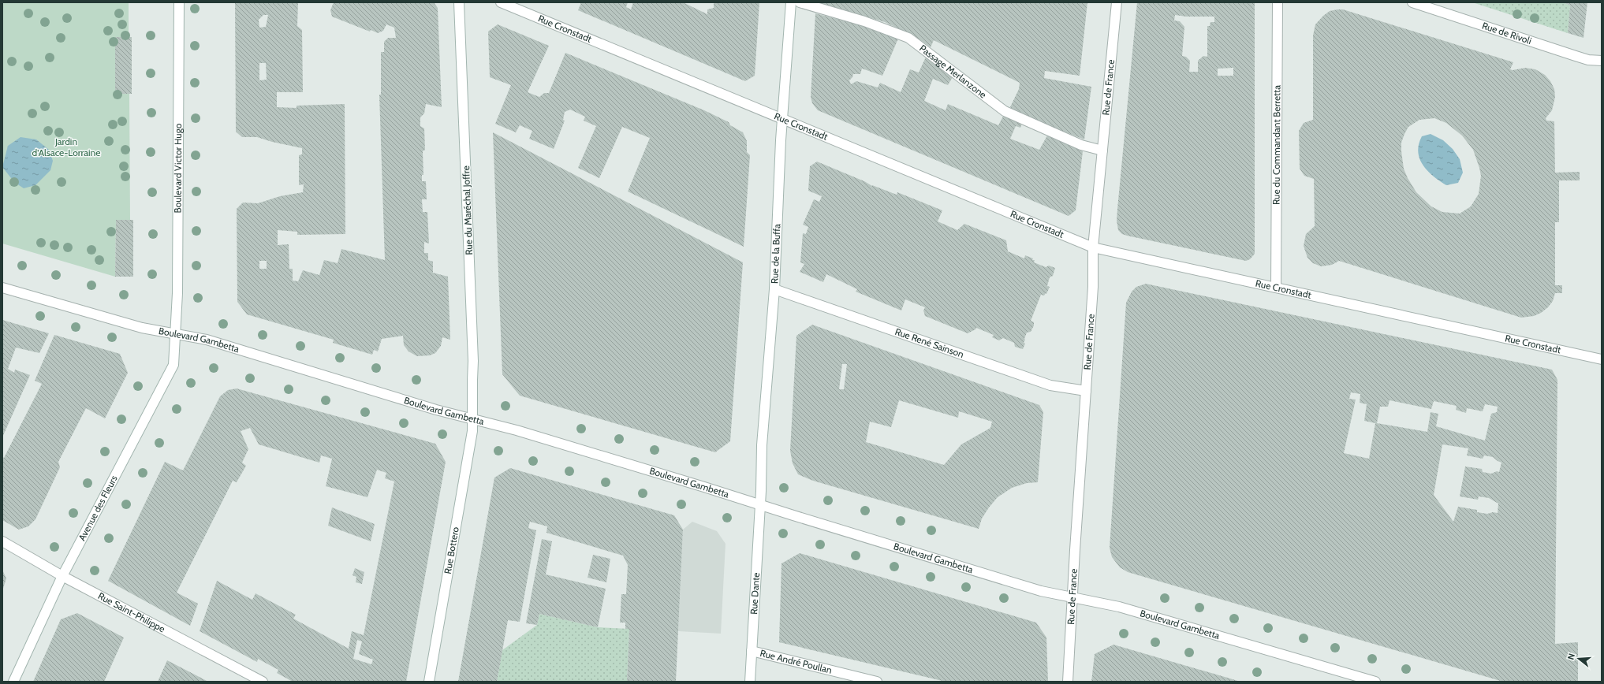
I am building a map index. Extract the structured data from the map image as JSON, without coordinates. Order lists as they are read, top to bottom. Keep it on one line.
{"streets":{"street":["Rue Cronstadt","Rue de Rivoli","Passage Merlanzone","Rue de France","Rue du Commandant Berretta","Boulevard Victor Hugo","Rue du Maréchal Joffre","Rue de la Buffa","Boulevard Gambetta","Rue René Sainson","Avenue des Fleurs","Rue Bottero","Rue Dante","Rue Saint-Philippe","Rue André Poullan"]},"crossings":[["Rue Cronstadt","Rue de France"],["Rue Cronstadt","Rue du Commandant Berretta"],["Rue Cronstadt","Rue de la Buffa"],["Passage Merlanzone","Rue de France"],["Rue de France","Boulevard Gambetta"],["Rue de France","Rue René Sainson"],["Boulevard Victor Hugo","Boulevard Gambetta"],["Boulevard Victor Hugo","Avenue des Fleurs"],["Rue du Maréchal Joffre","Boulevard Gambetta"],["Rue du Maréchal Joffre","Rue Bottero"],["Rue de la Buffa","Boulevard Gambetta"],["Rue de la Buffa","Rue René Sainson"],["Rue de la Buffa","Rue Dante"],["Boulevard Gambetta","Avenue des Fleurs"],["Boulevard Gambetta","Rue Bottero"],["Boulevard Gambetta","Rue Dante"],["Avenue des Fleurs","Rue Saint-Philippe"],["Rue Dante","Rue André Poullan"]],"parks":["Jardin d'Alsace-Lorraine"],"north":"left"}
